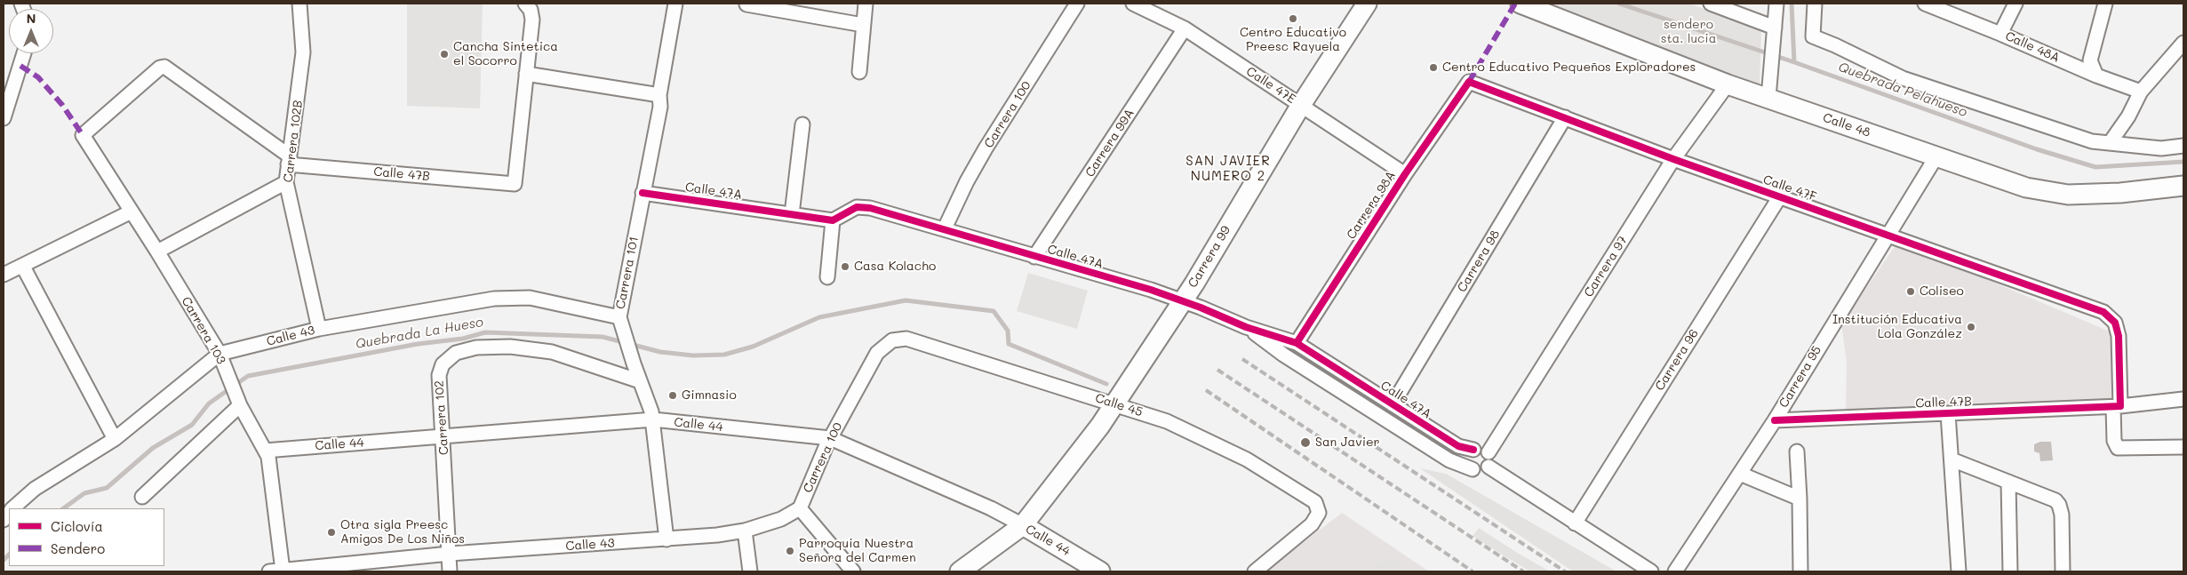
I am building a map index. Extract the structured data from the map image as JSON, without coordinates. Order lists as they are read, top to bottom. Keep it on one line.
{"streets":{"street":["Calle 48A","Calle 47E","Carrera 100","Calle 48","Carrera 102B","Carrera 99A","Calle 47B","Calle 47F","Calle 47A","Carrera 98A","Carrera 99","Carrera 98","Carrera 97","Carrera 101","Carrera 103","Calle 43","Carrera 96","Carrera 95","Calle 45","Carrera 102","Calle 44"]},"crossings":[["Calle 47E","Carrera 99A"],["Calle 47E","Carrera 98A"],["Calle 47E","Carrera 99"],["Carrera 100","Calle 47A"],["Carrera 100","Calle 43"],["Carrera 100","Calle 45"],["Carrera 100","Calle 44"],["Calle 48","Carrera 97"],["Calle 48","Carrera 95"],["Carrera 102B","Calle 47B"],["Carrera 102B","Carrera 103"],["Carrera 102B","Calle 43"],["Carrera 99A","Calle 47A"],["Calle 47B","Calle 47F"],["Calle 47B","Carrera 103"],["Calle 47B","Carrera 95"],["Calle 47F","Carrera 98A"],["Calle 47F","Carrera 98"],["Calle 47F","Carrera 97"],["Calle 47F","Carrera 96"],["Calle 47F","Carrera 95"],["Calle 47A","Carrera 98A"],["Calle 47A","Carrera 99"],["Calle 47A","Carrera 98"],["Calle 47A","Carrera 97"],["Calle 47A","Carrera 101"],["Carrera 99","Calle 45"],["Carrera 99","Calle 44"],["Carrera 101","Calle 43"],["Carrera 101","Carrera 102"],["Carrera 101","Calle 44"],["Carrera 103","Calle 43"],["Carrera 103","Calle 44"],["Calle 43","Carrera 102"],["Carrera 102","Calle 44"]],"districts":["SAN JAVIER NUMERO 2"],"water":["Quebrada Pelahueso","Quebrada La Hueso"],"parks":["sendero sta. lucia"],"places":["Centro Educativo Preesc Rayuela","Cancha Sintetica el Socorro","Centro Educativo Pequeños Exploradores","Casa Kolacho","Coliseo","Institución Educativa Lola González","Gimnasio","San Javier","Otra sigla Preesc Amigos De Los Niños","Parroquia Nuestra Señora del Carmen"],"legend":["Ciclovía","Sendero"],"north":"top"}
